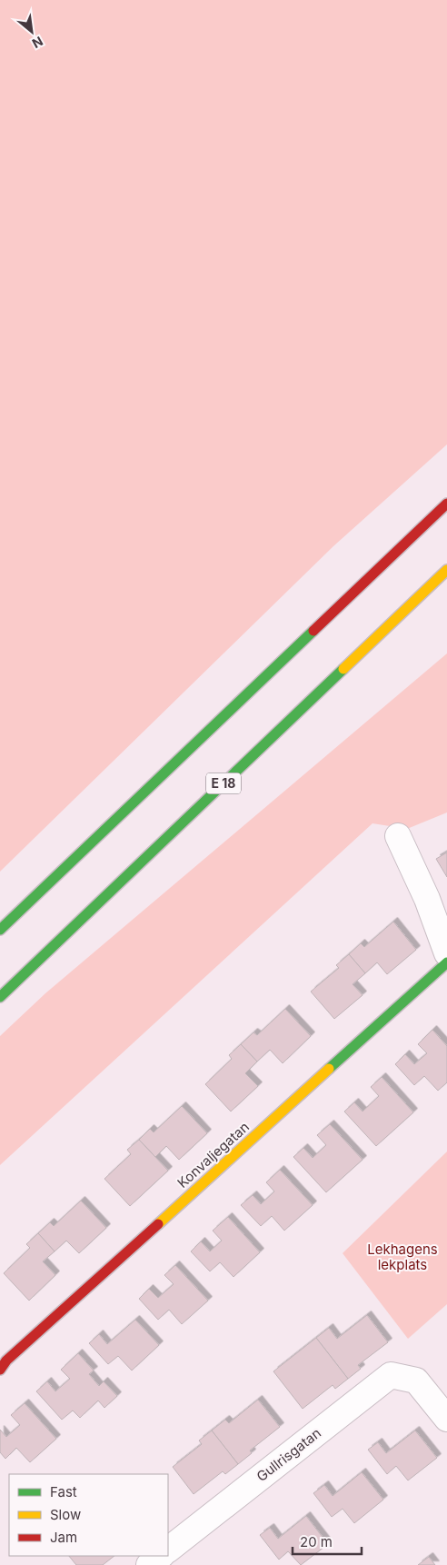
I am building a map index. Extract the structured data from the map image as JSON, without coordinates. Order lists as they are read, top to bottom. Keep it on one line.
{"streets":{"main road":["E 18","Konvaljegatan"],"street":["Gullrisgatan"]},"parks":["Lekhagens lekplats"],"legend":["Fast","Slow","Jam"],"scale_bar":"20 m","north":"bottom right"}
